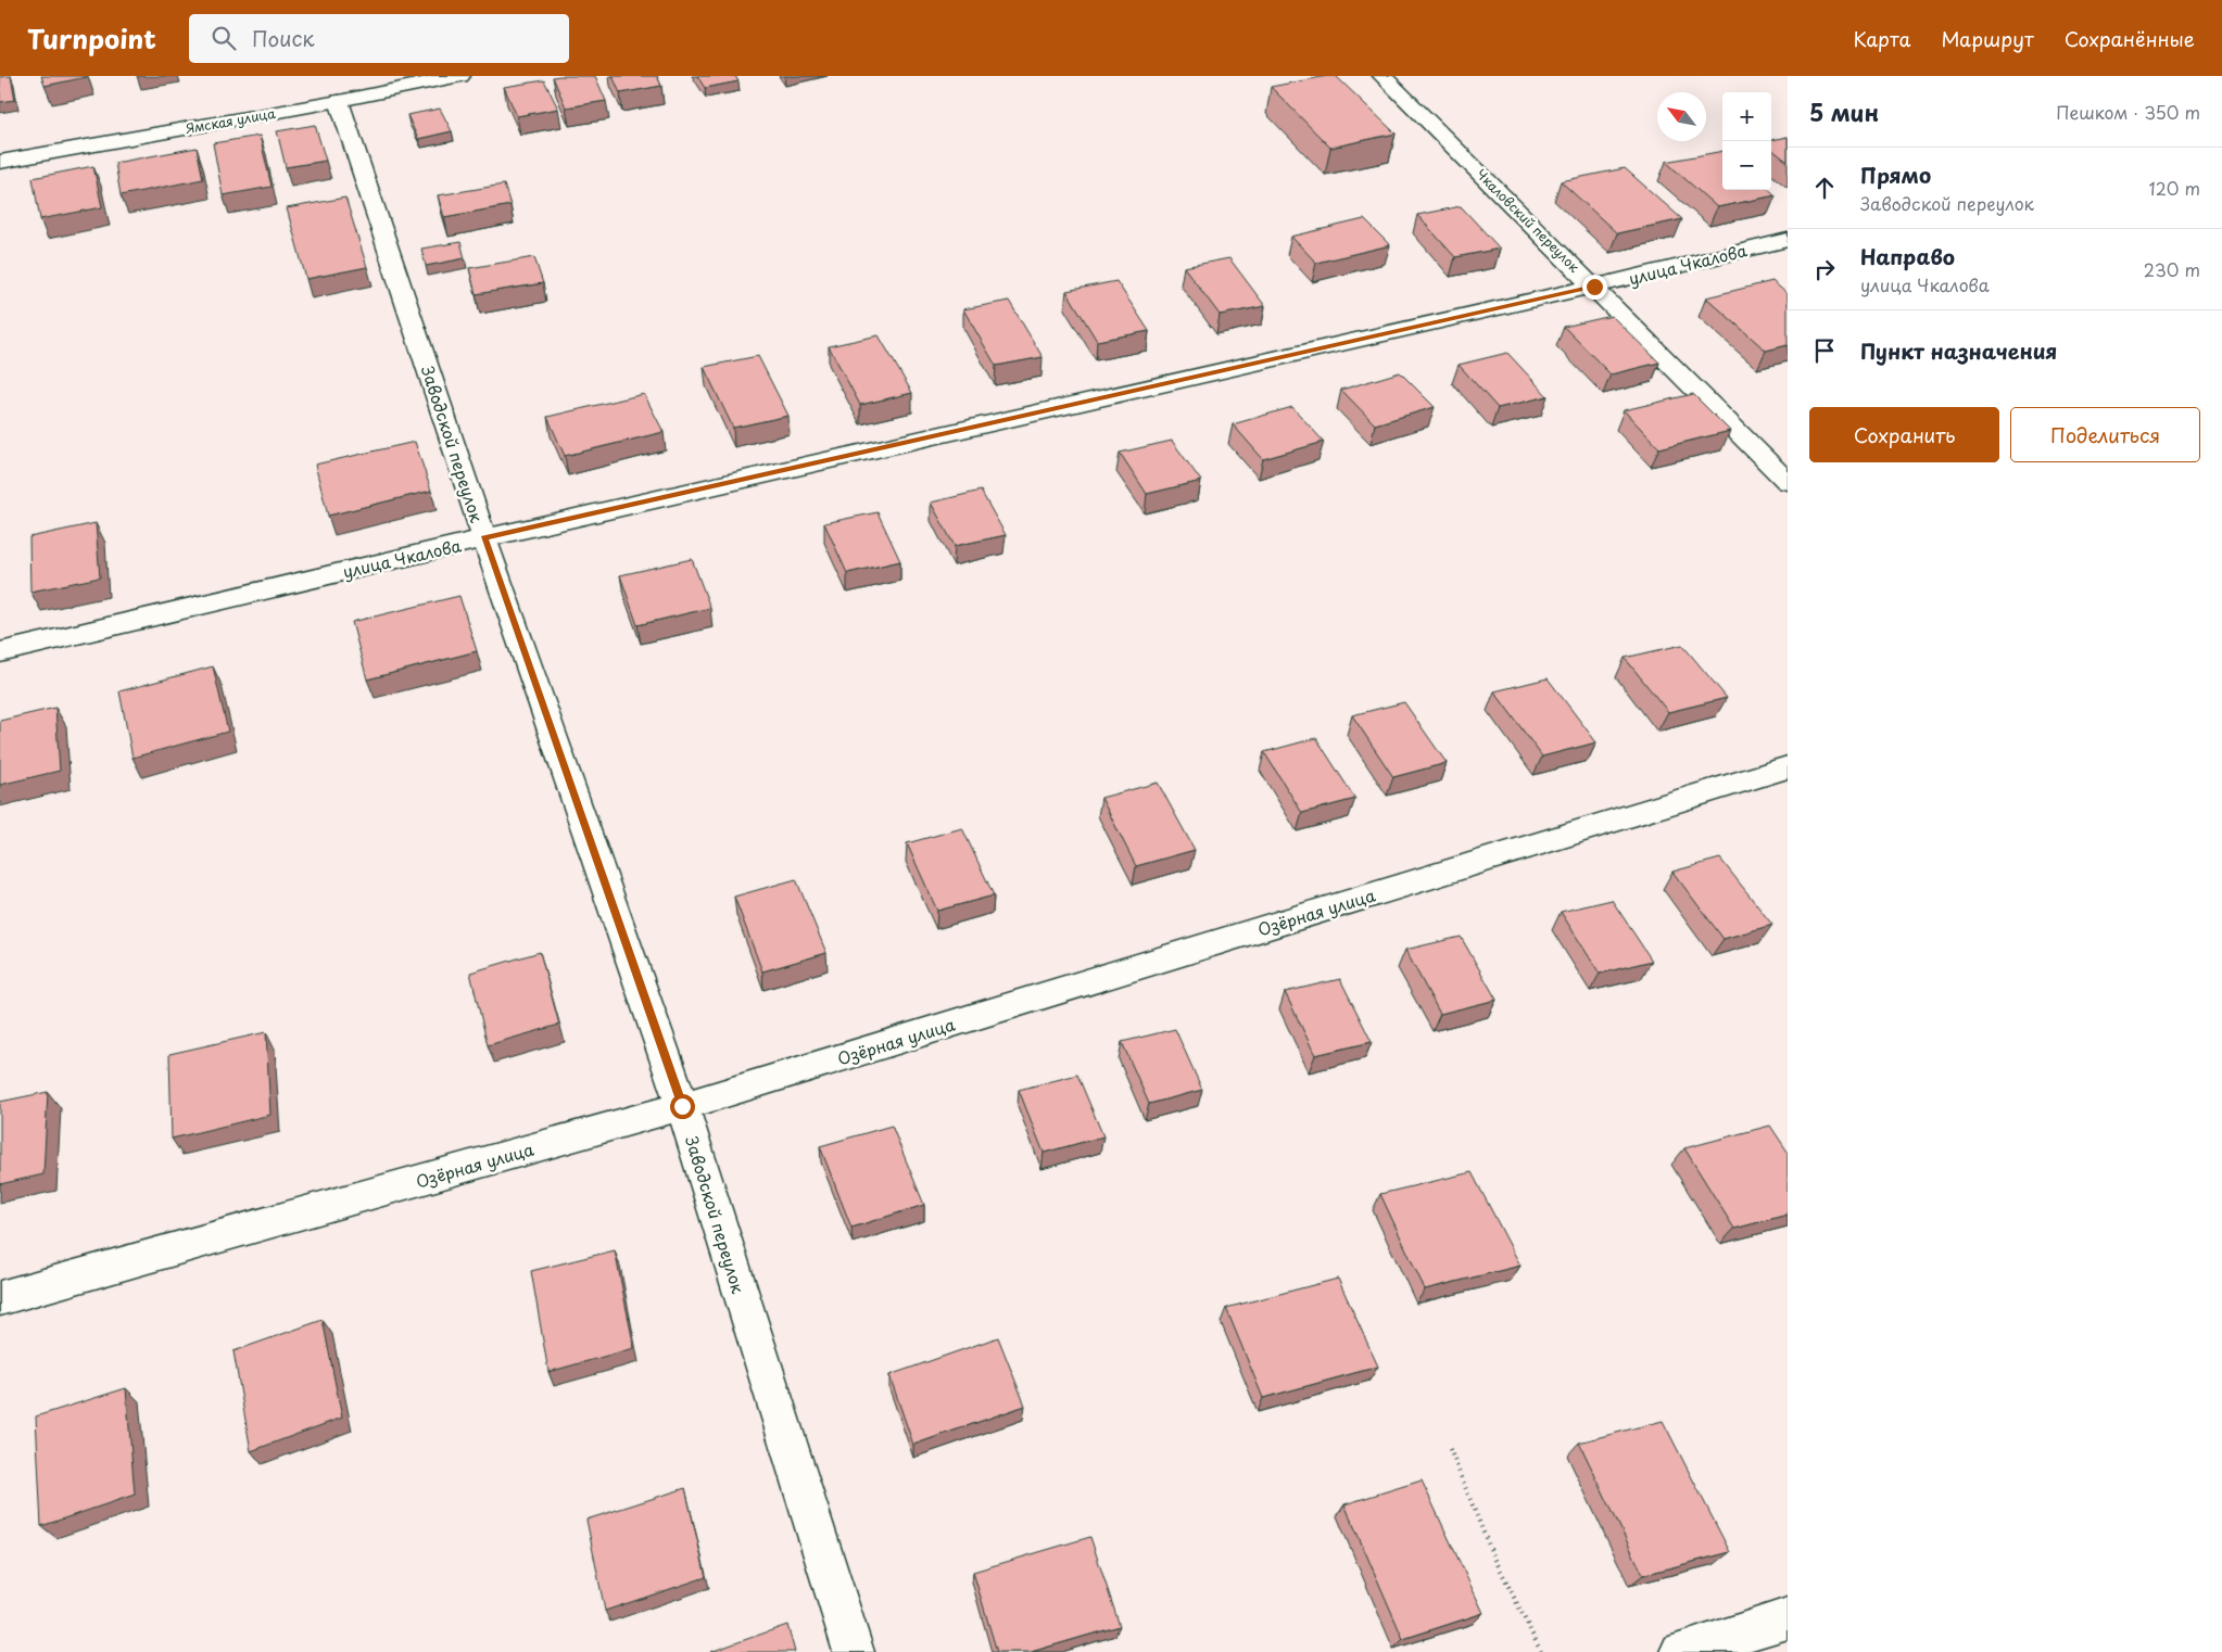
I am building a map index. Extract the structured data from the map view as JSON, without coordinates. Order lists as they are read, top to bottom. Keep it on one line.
{"streets":{"main road":["Ямская улица","Чкаловский переулок","улица Чкалова","Заводской переулок","Озёрная улица"]},"crossings":[["Ямская улица","Заводской переулок"],["Чкаловский переулок","улица Чкалова"],["улица Чкалова","Заводской переулок"],["Заводской переулок","Озёрная улица"]],"north":"top left","page":{"header":"Turnpoint","search":"Поиск","nav":["Карта","Маршрут","Сохранённые"],"heading":["5 мин","Пешком · 350 m"],"map_buttons":["+","−"],"list":[["Прямо","Заводской переулок","120 m"],["Направо","улица Чкалова","230 m"],"Пункт назначения"],"buttons":["Сохранить","Поделиться"]}}
